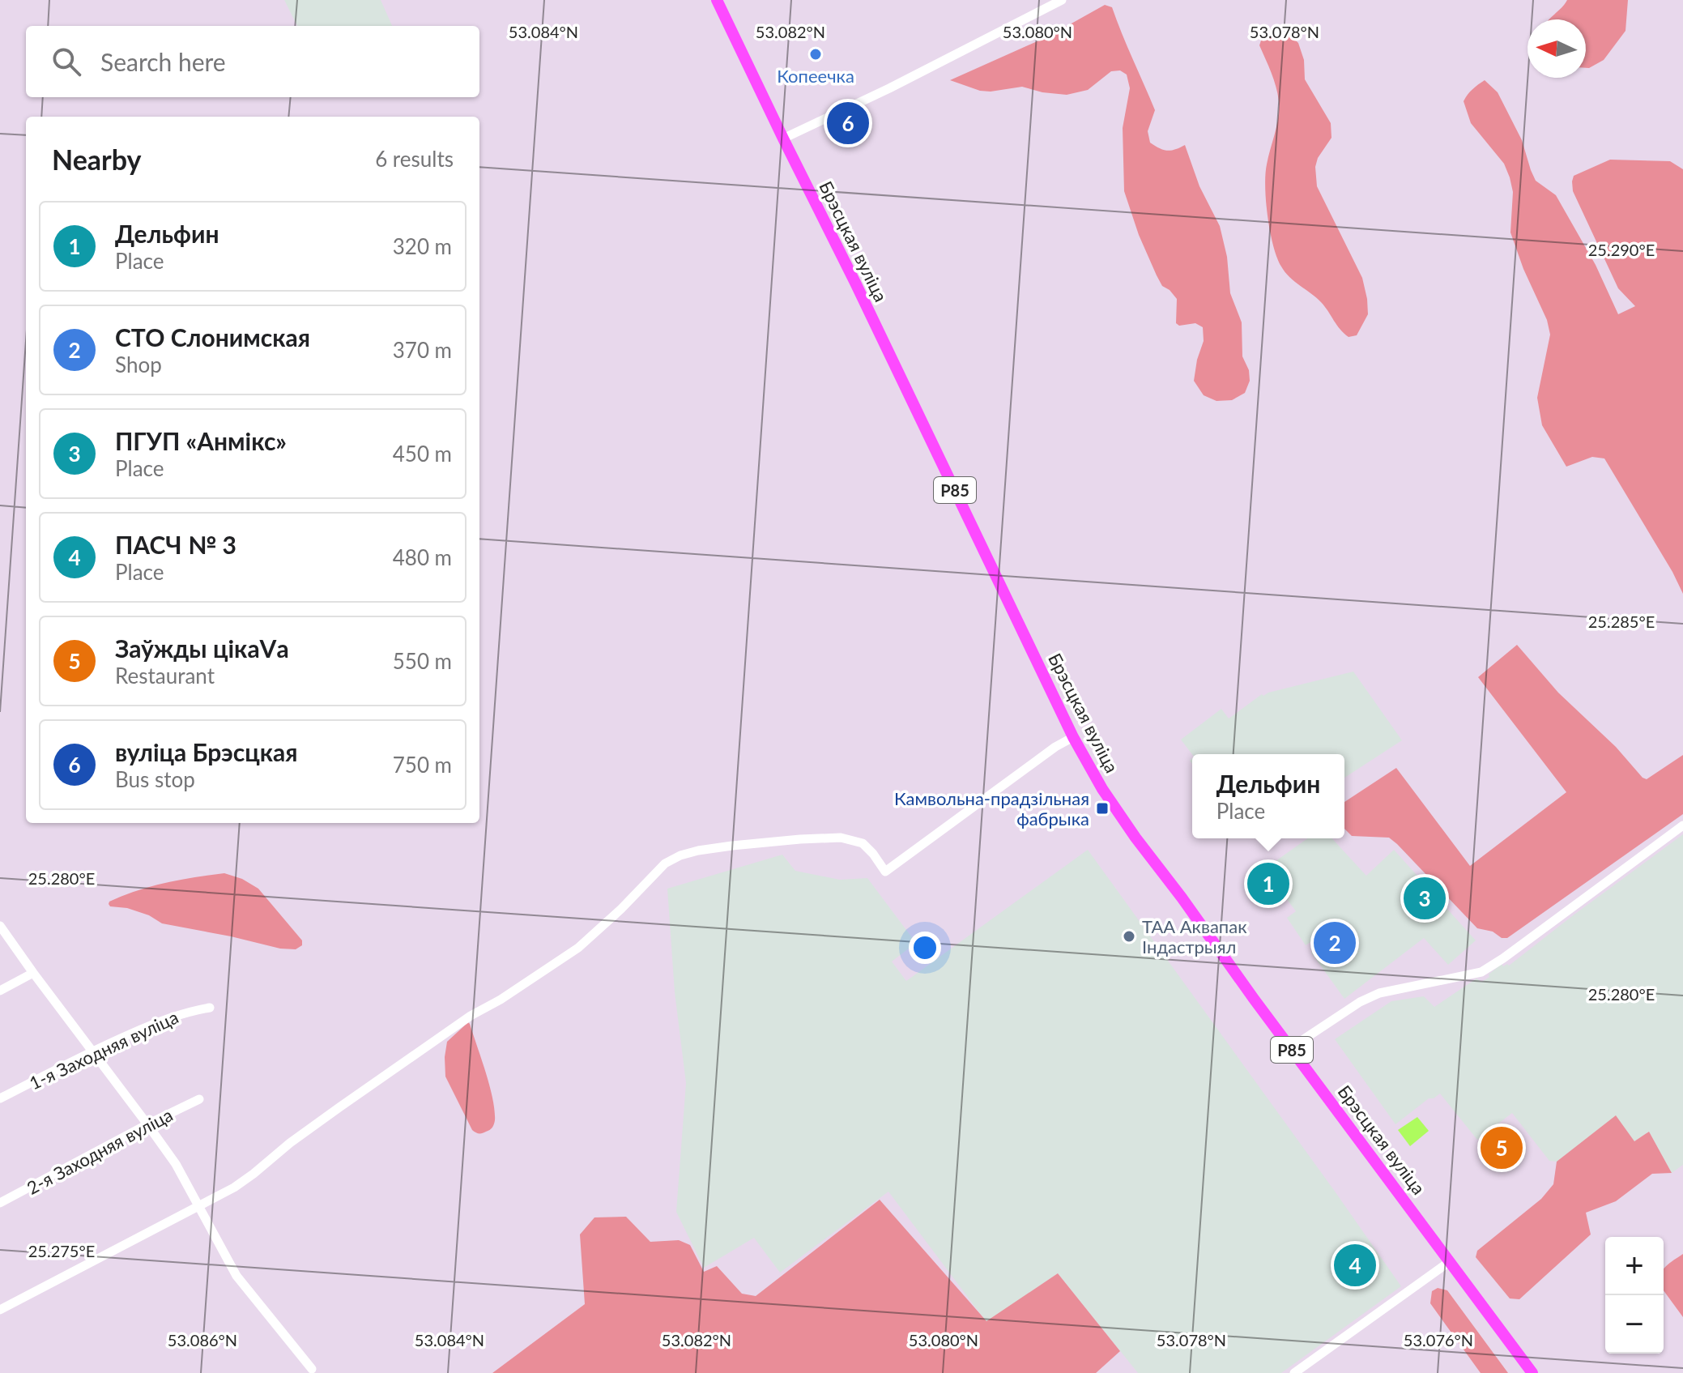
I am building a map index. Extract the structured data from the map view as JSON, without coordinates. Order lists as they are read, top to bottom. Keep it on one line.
{"streets":{"main road":["Брэсцкая вуліца","Р85"],"street":["1-я Заходняя вуліца","2-я Заходняя вуліца"]},"places":{"other":["Копеечка","ТАА Аквапак Індастрыял"],"transit":["Камвольна-прадзільная фабрыка"]},"north":"left","page":{"search":"Search here","pins":["6","1","3","2","5","4"],"heading":["Nearby","6 results"],"list":[{"mark":"1","name":"Дельфин","note":"Place","value":"320 m"},{"mark":"2","name":"СТО Слонимская","note":"Shop","value":"370 m"},{"mark":"3","name":"ПГУП «Анмікс»","note":"Place","value":"450 m"},{"mark":"4","name":"ПАСЧ № 3","note":"Place","value":"480 m"},{"mark":"5","name":"Заўжды цікаVа","note":"Restaurant","value":"550 m"},{"mark":"6","name":"вуліца Брэсцкая","note":"Bus stop","value":"750 m"}],"popup":["Дельфин","Place"],"map_buttons":["+","−"]},"coordinates":["53.084°N","53.082°N","53.080°N","53.078°N","25.290°E","25.285°E","25.280°E","25.275°E","53.086°N","53.076°N"]}
